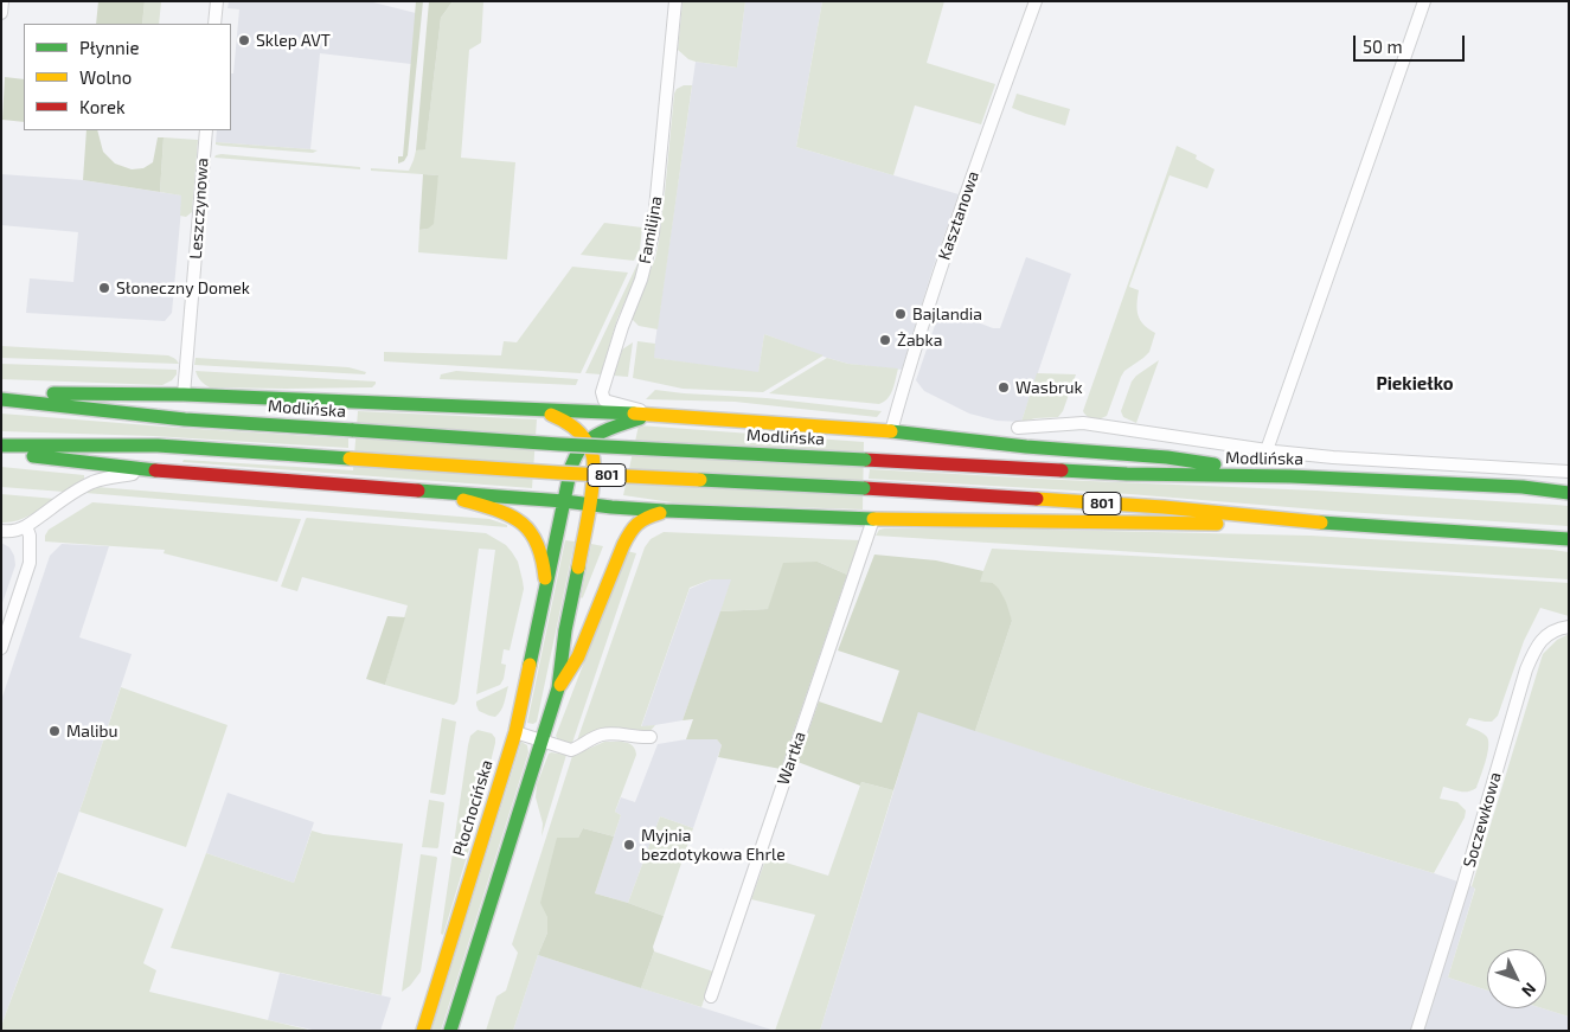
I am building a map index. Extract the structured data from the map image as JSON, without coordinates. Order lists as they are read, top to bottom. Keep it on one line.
{"streets":{"main road":["Modlińska","801","Płochocińska"],"street":["Leszczynowa","Kasztanowa","Familijna","Wartka","Soczewkowa"]},"crossings":[["Leszczynowa","Modlińska"],["Kasztanowa","Modlińska"],["Familijna","Modlińska"]],"districts":["Piekiełko"],"places":["Sklep AVT","Słoneczny Domek","Bajlandia","Żabka","Wasbruk","Malibu","Myjnia bezdotykowa Ehrle"],"legend":["Płynnie","Wolno","Korek"],"scale_bar":"50 m","north":"bottom right"}
